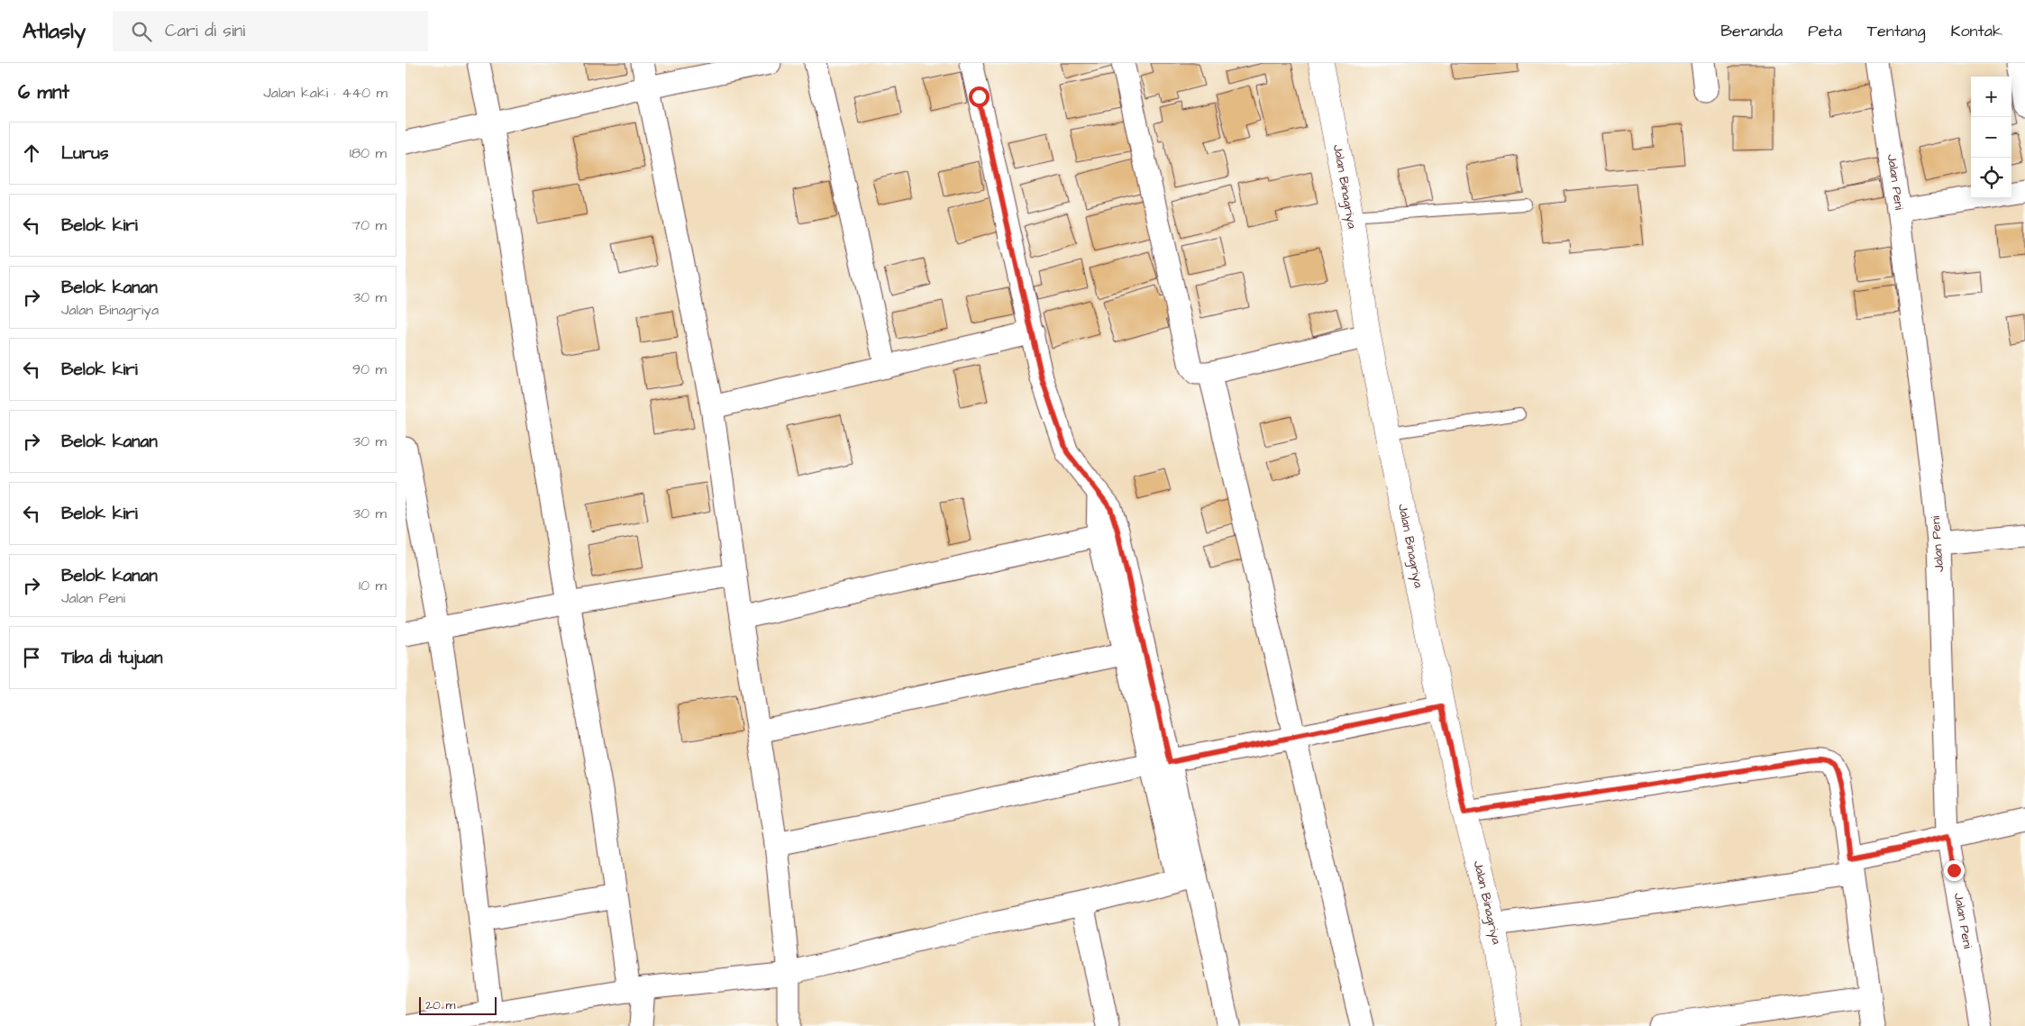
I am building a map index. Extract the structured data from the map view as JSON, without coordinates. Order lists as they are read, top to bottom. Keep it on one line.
{"streets":{"street":["Jalan Peni","Jalan Binagriya"]},"scale_bar":"20 m","page":{"header":"Atlasly","search":"Cari di sini","nav":["Beranda","Peta","Tentang","Kontak"],"heading":["6 mnt","Jalan kaki · 440 m"],"map_buttons":["+","−"],"list":[["Lurus","180 m"],["Belok kiri","70 m"],["Belok kanan","Jalan Binagriya","30 m"],["Belok kiri","90 m"],["Belok kanan","30 m"],["Belok kiri","30 m"],["Belok kanan","Jalan Peni","10 m"],"Tiba di tujuan"],"scale":"20 m"}}
